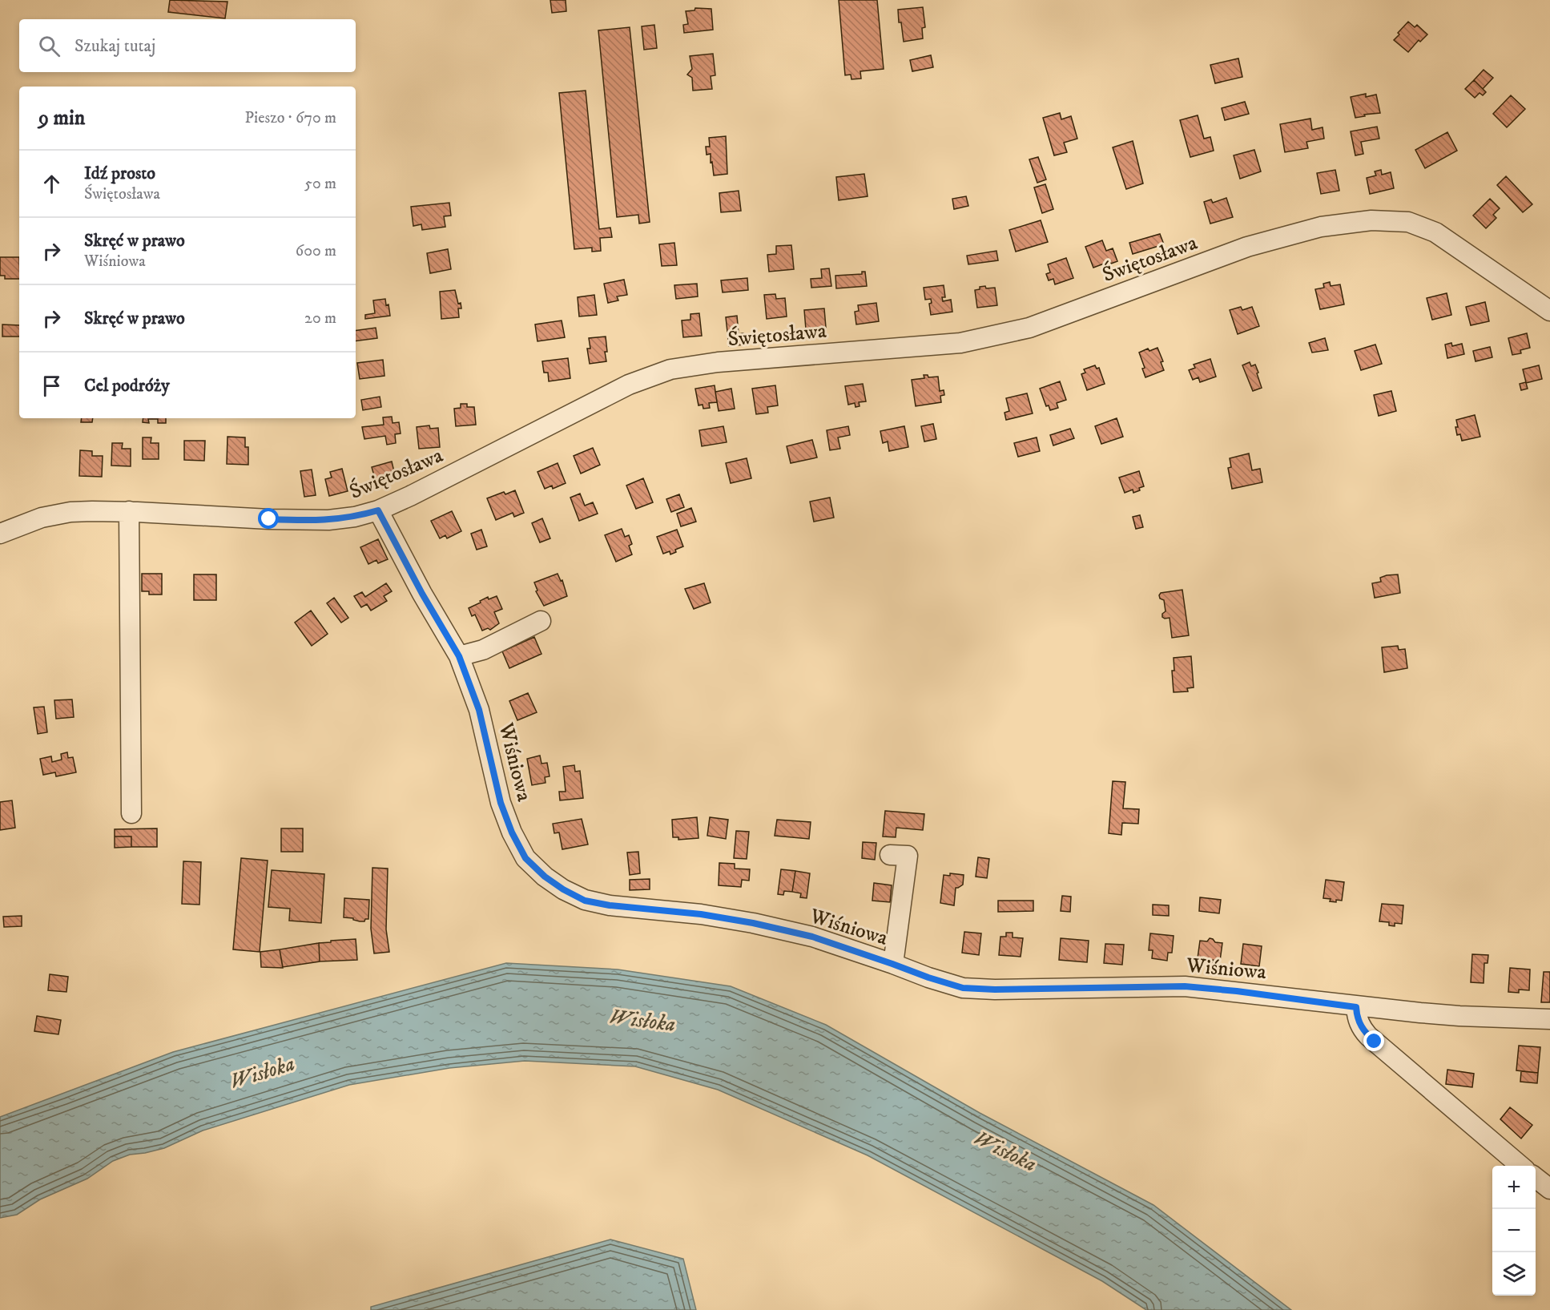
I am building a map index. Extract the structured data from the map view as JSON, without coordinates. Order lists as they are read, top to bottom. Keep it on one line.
{"streets":{"street":["Świętosława","Wiśniowa"]},"crossings":[["Świętosława","Wiśniowa"]],"water":["Wisłoka"],"page":{"search":"Szukaj tutaj","heading":["9 min","Pieszo · 670 m"],"list":[["Idź prosto","Świętosława","50 m"],["Skręć w prawo","Wiśniowa","600 m"],["Skręć w prawo","20 m"],"Cel podróży"],"map_buttons":["+","−"]}}
